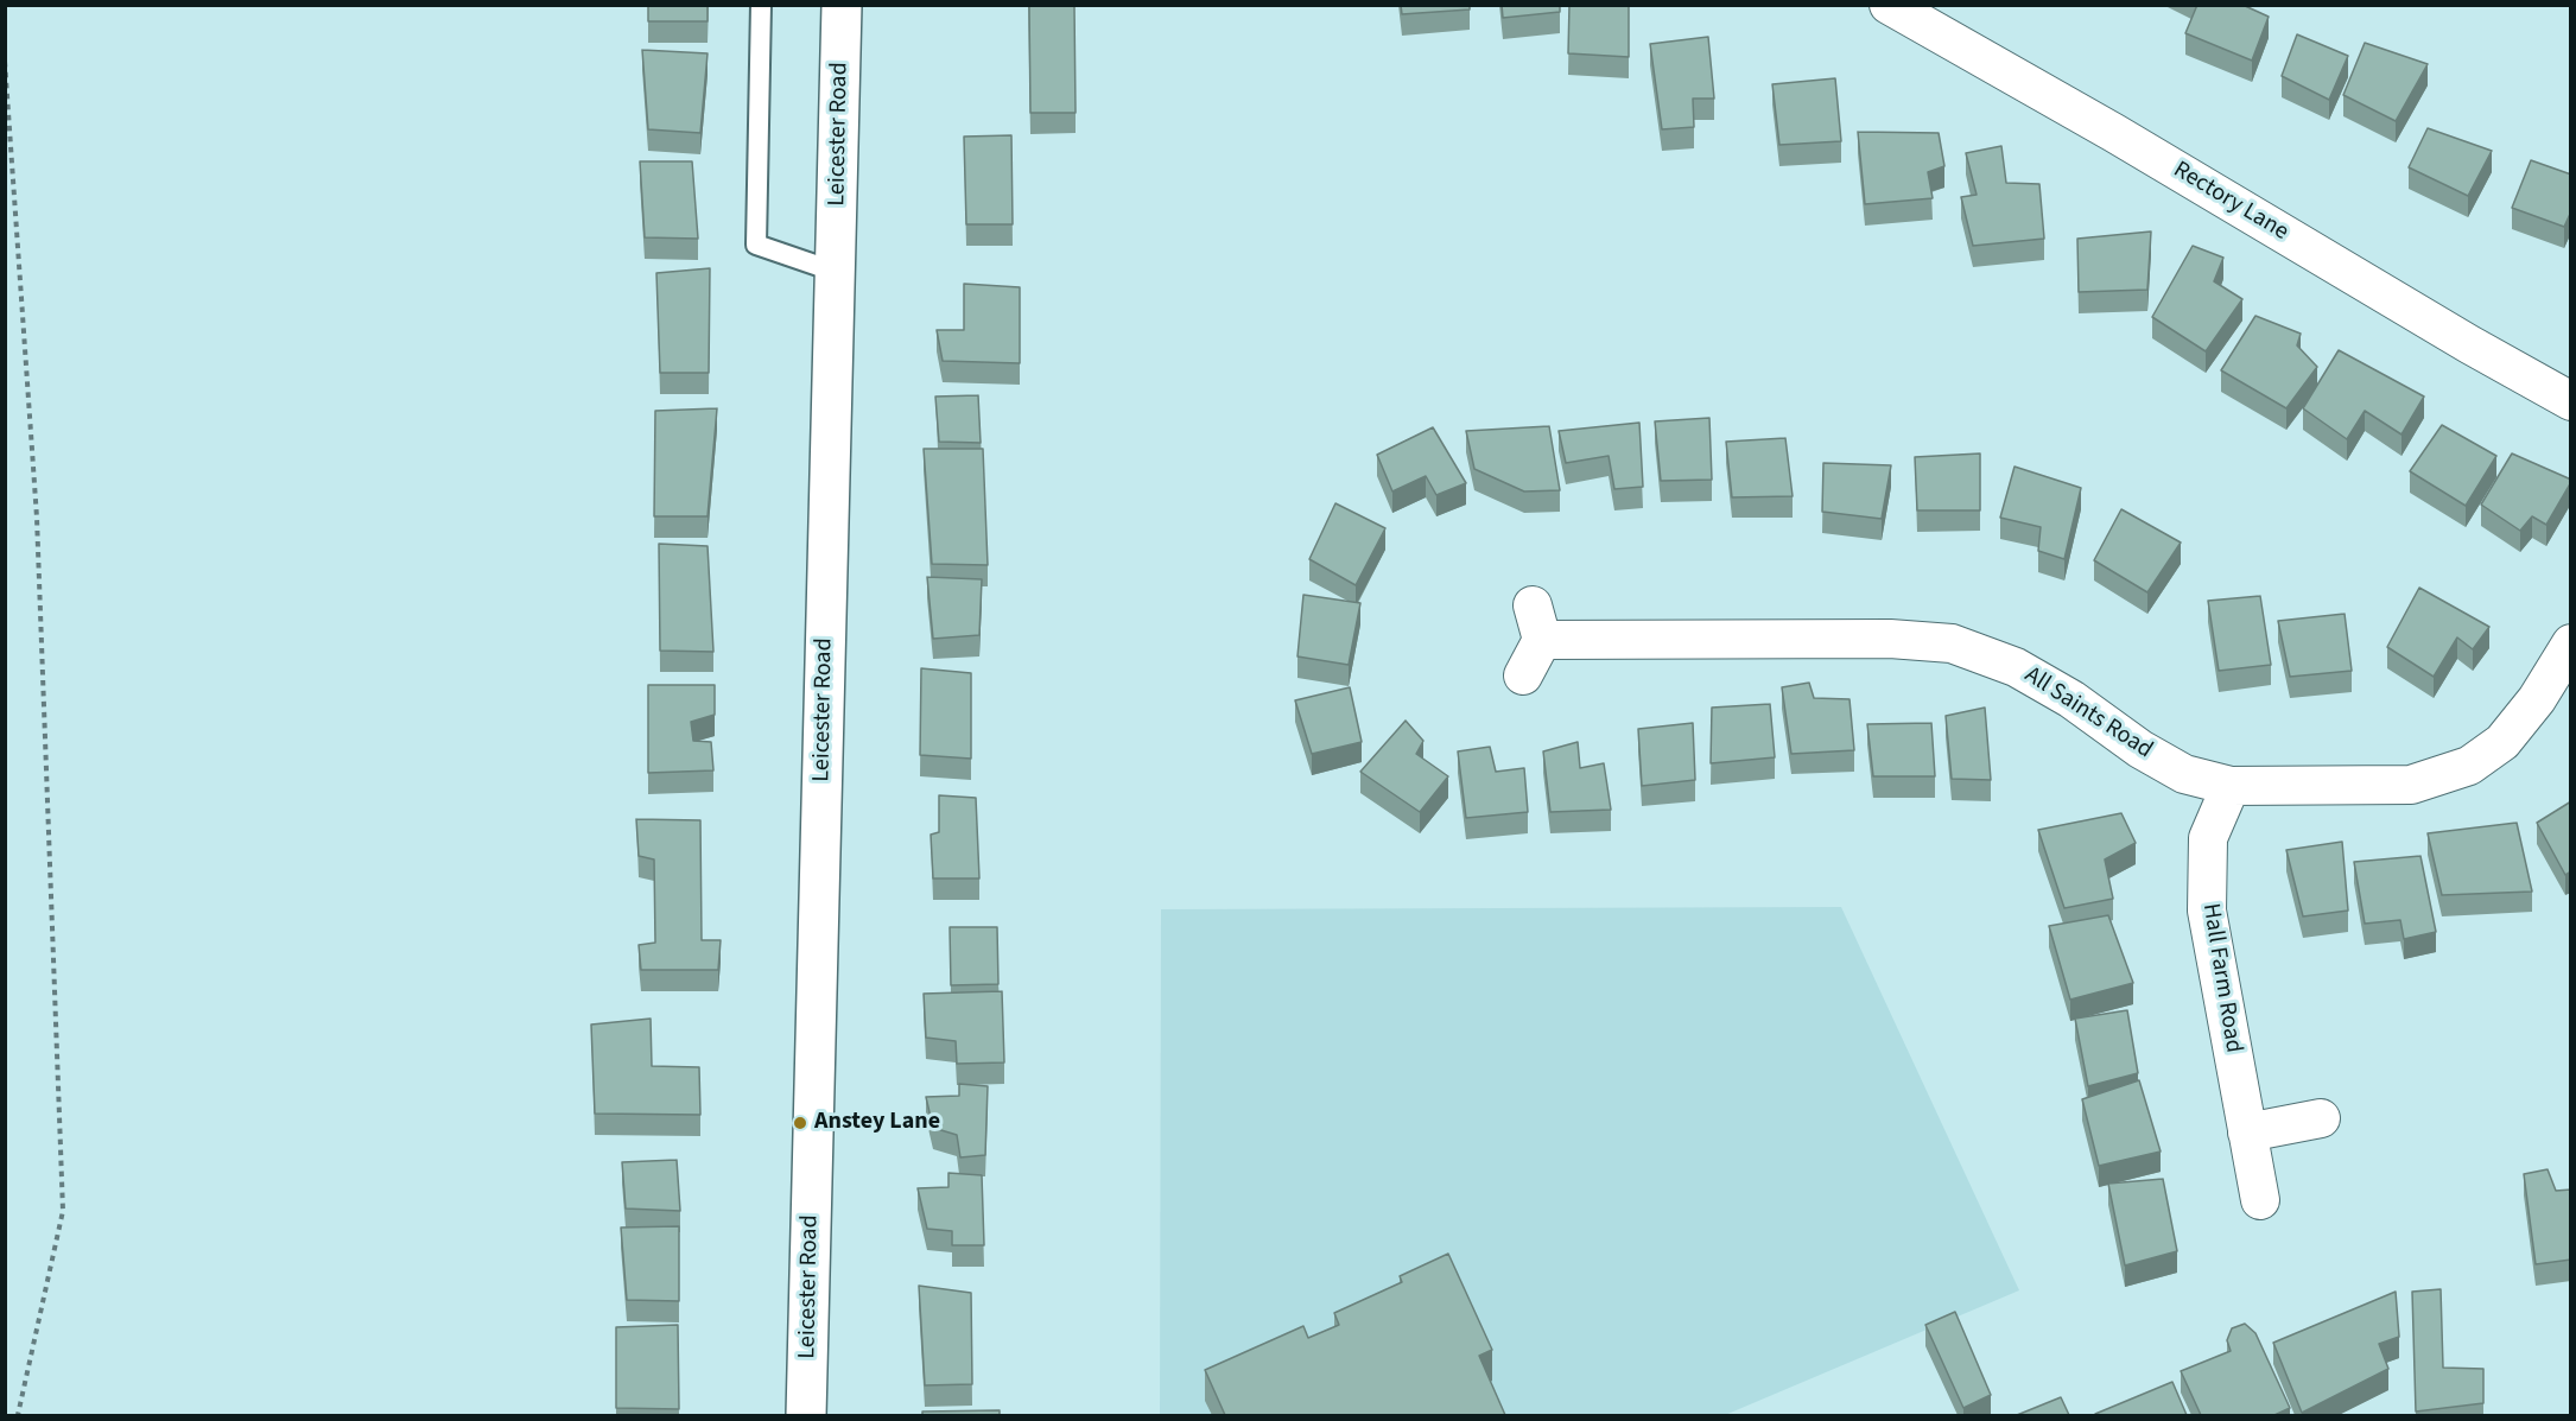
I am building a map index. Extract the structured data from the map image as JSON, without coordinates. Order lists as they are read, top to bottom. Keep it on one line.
{"streets":{"street":["Leicester Road","Rectory Lane","All Saints Road","Hall Farm Road"]},"crossings":[["All Saints Road","Hall Farm Road"]],"places":["Anstey Lane"]}
